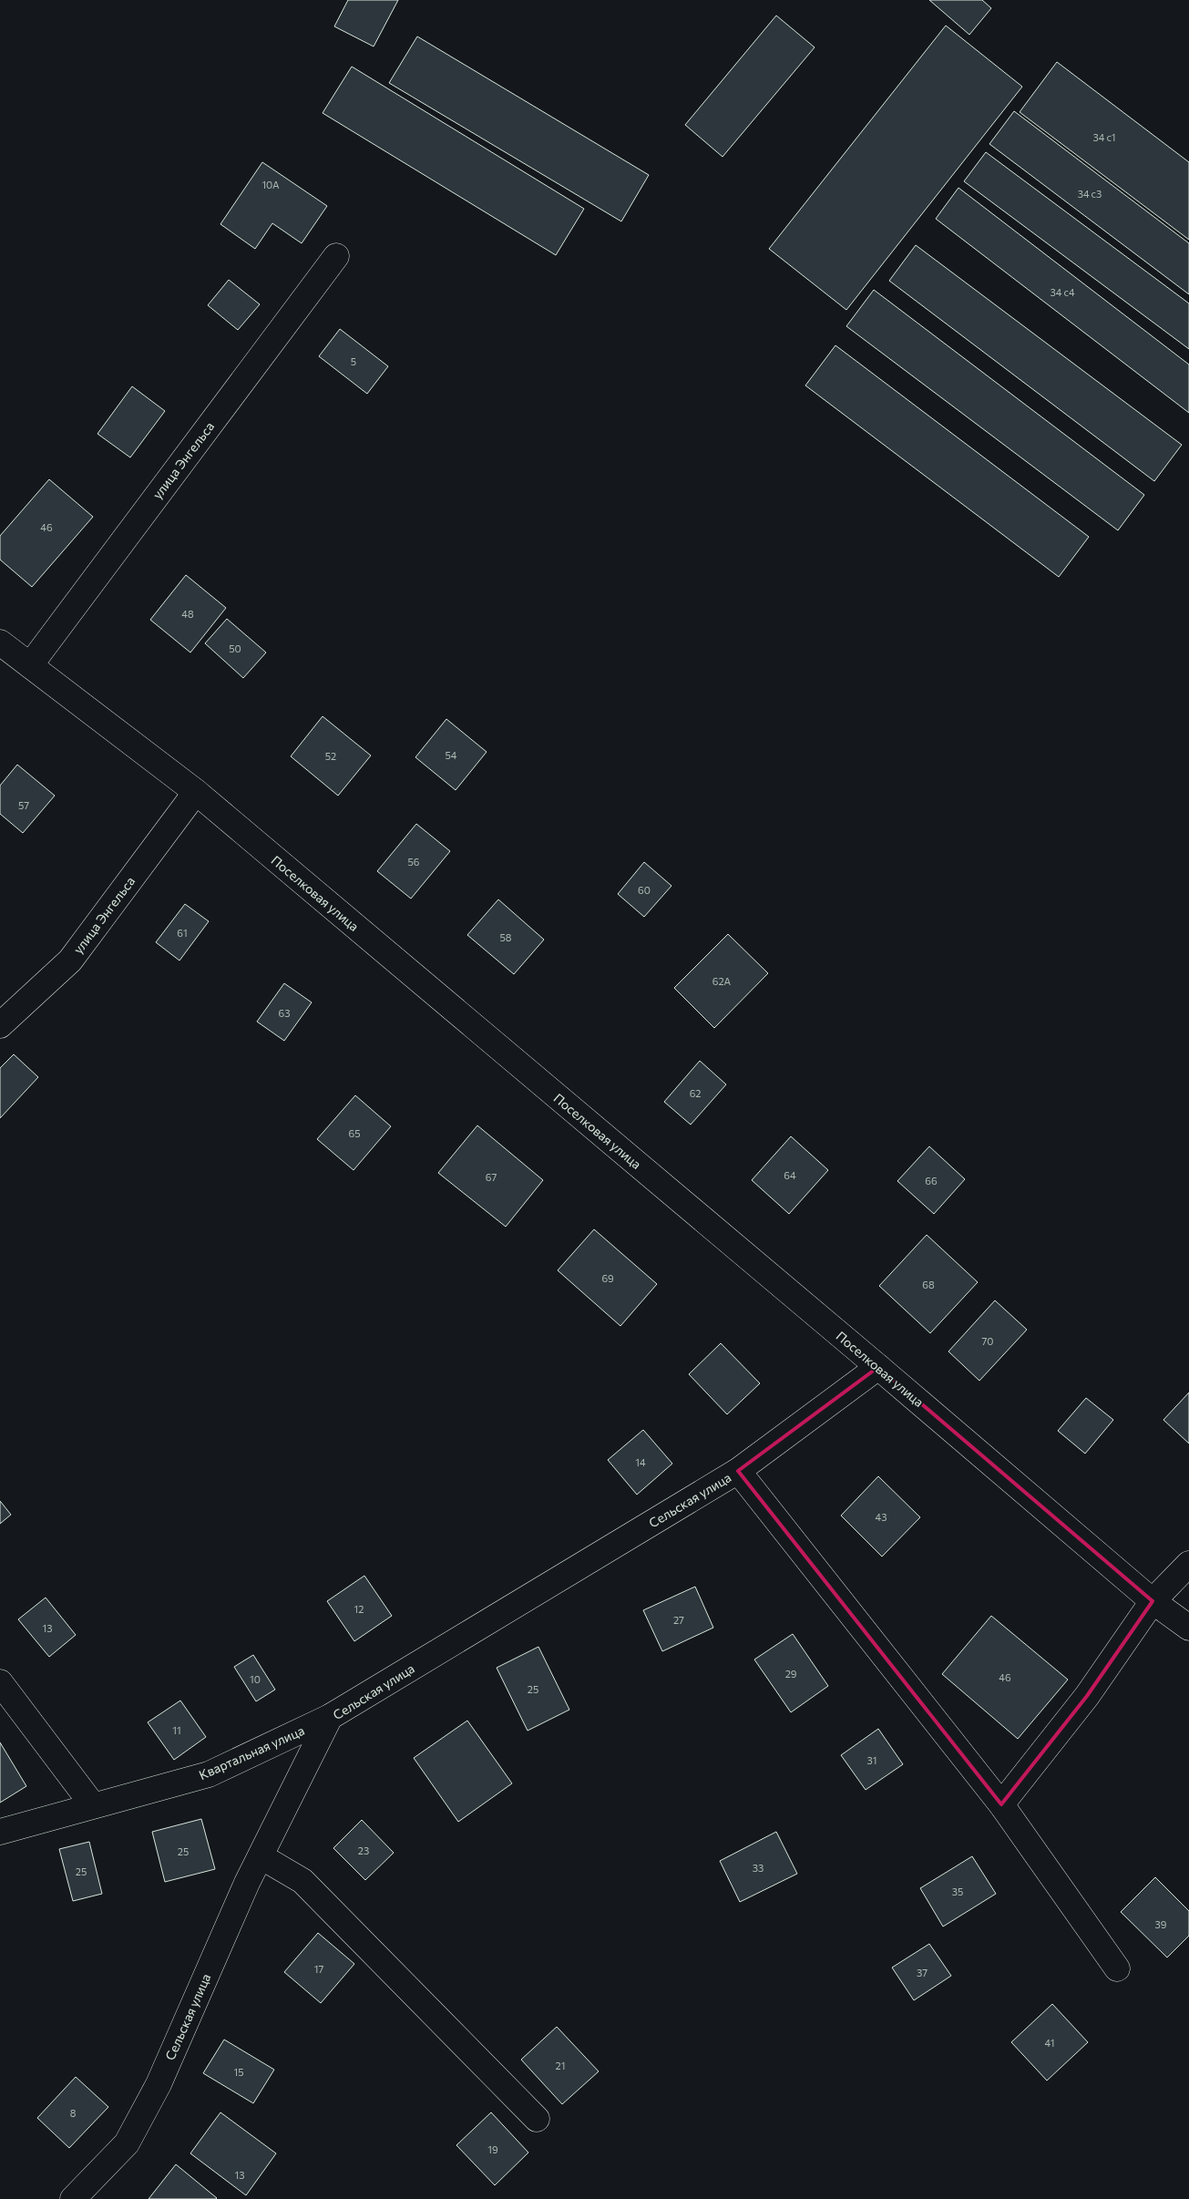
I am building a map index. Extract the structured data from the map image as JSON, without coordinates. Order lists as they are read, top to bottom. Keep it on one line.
{"streets":{"street":["улица Энгельса","Поселковая улица","Сельская улица","Квартальная улица"]},"crossings":[["улица Энгельса","Поселковая улица"],["Поселковая улица","Сельская улица"],["Сельская улица","Квартальная улица"]],"house_numbers":["34 с1","10А","34 с3","34 с4","5","46","48","50","54","52","57","56","60","61","58","62А","63","62","65","64","67","66","69","68","70","14","43","12","27","13","29","46","10","25","11","31","23","25","33","25","35","39","17","37","41","21","15","8","19","13"]}
